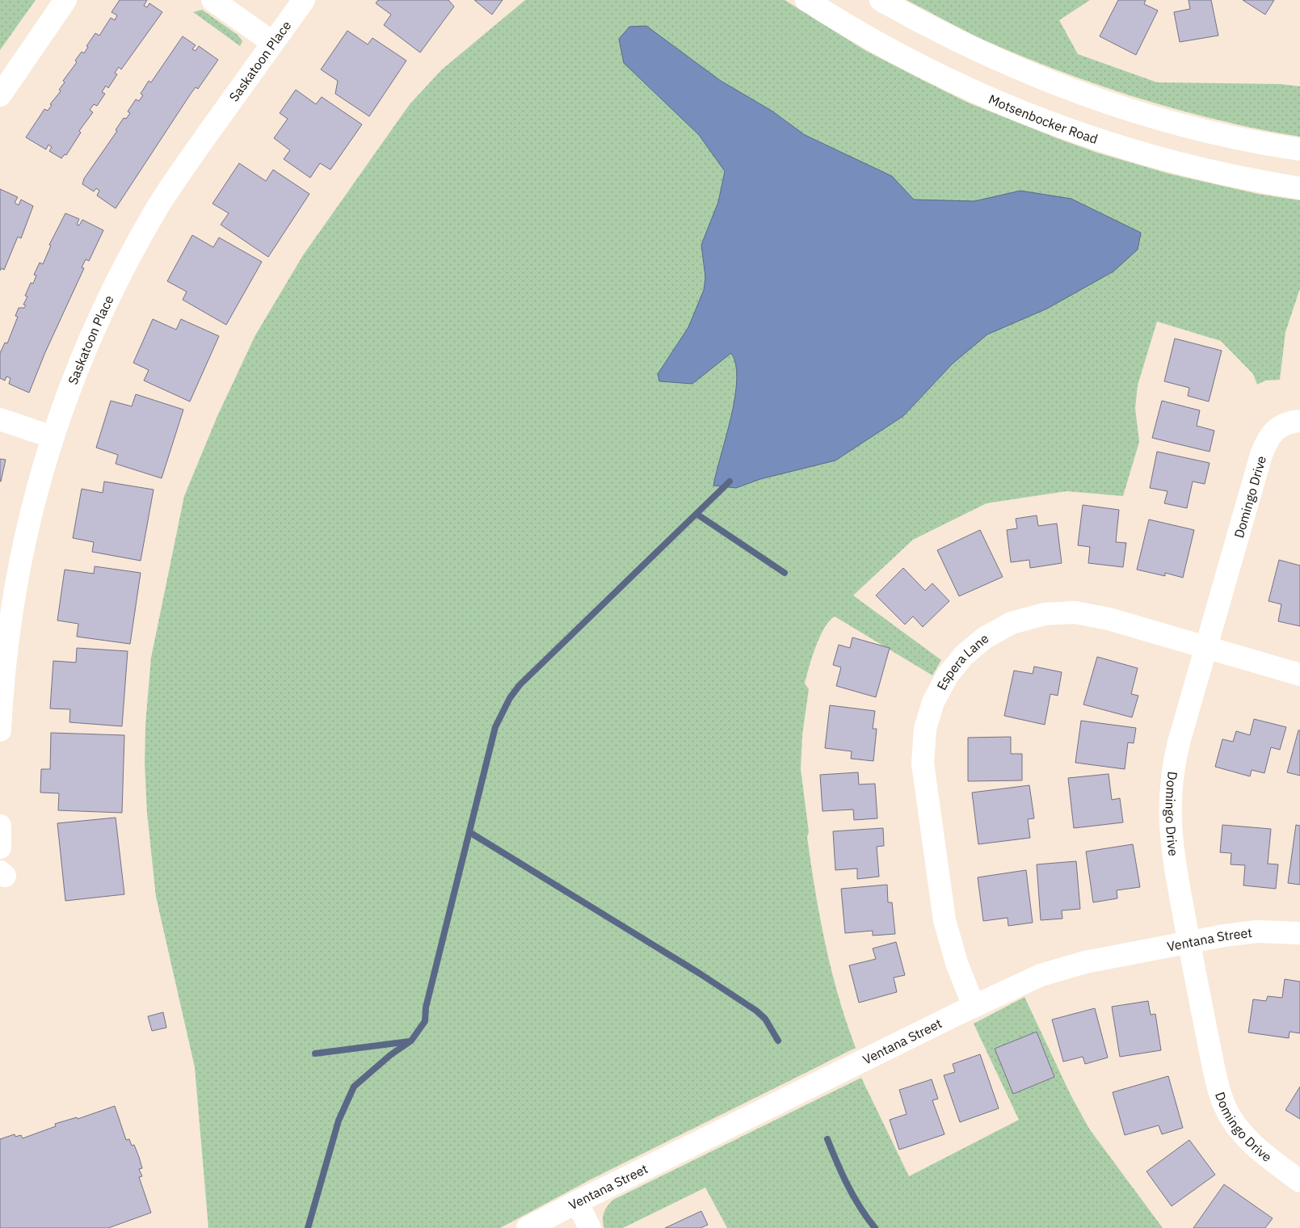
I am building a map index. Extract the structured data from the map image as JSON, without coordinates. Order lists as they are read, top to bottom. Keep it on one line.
{"streets":{"street":["Saskatoon Place","Motsenbocker Road","Domingo Drive","Espera Lane","Ventana Street"]},"crossings":[["Domingo Drive","Espera Lane"],["Domingo Drive","Ventana Street"],["Espera Lane","Ventana Street"]]}
